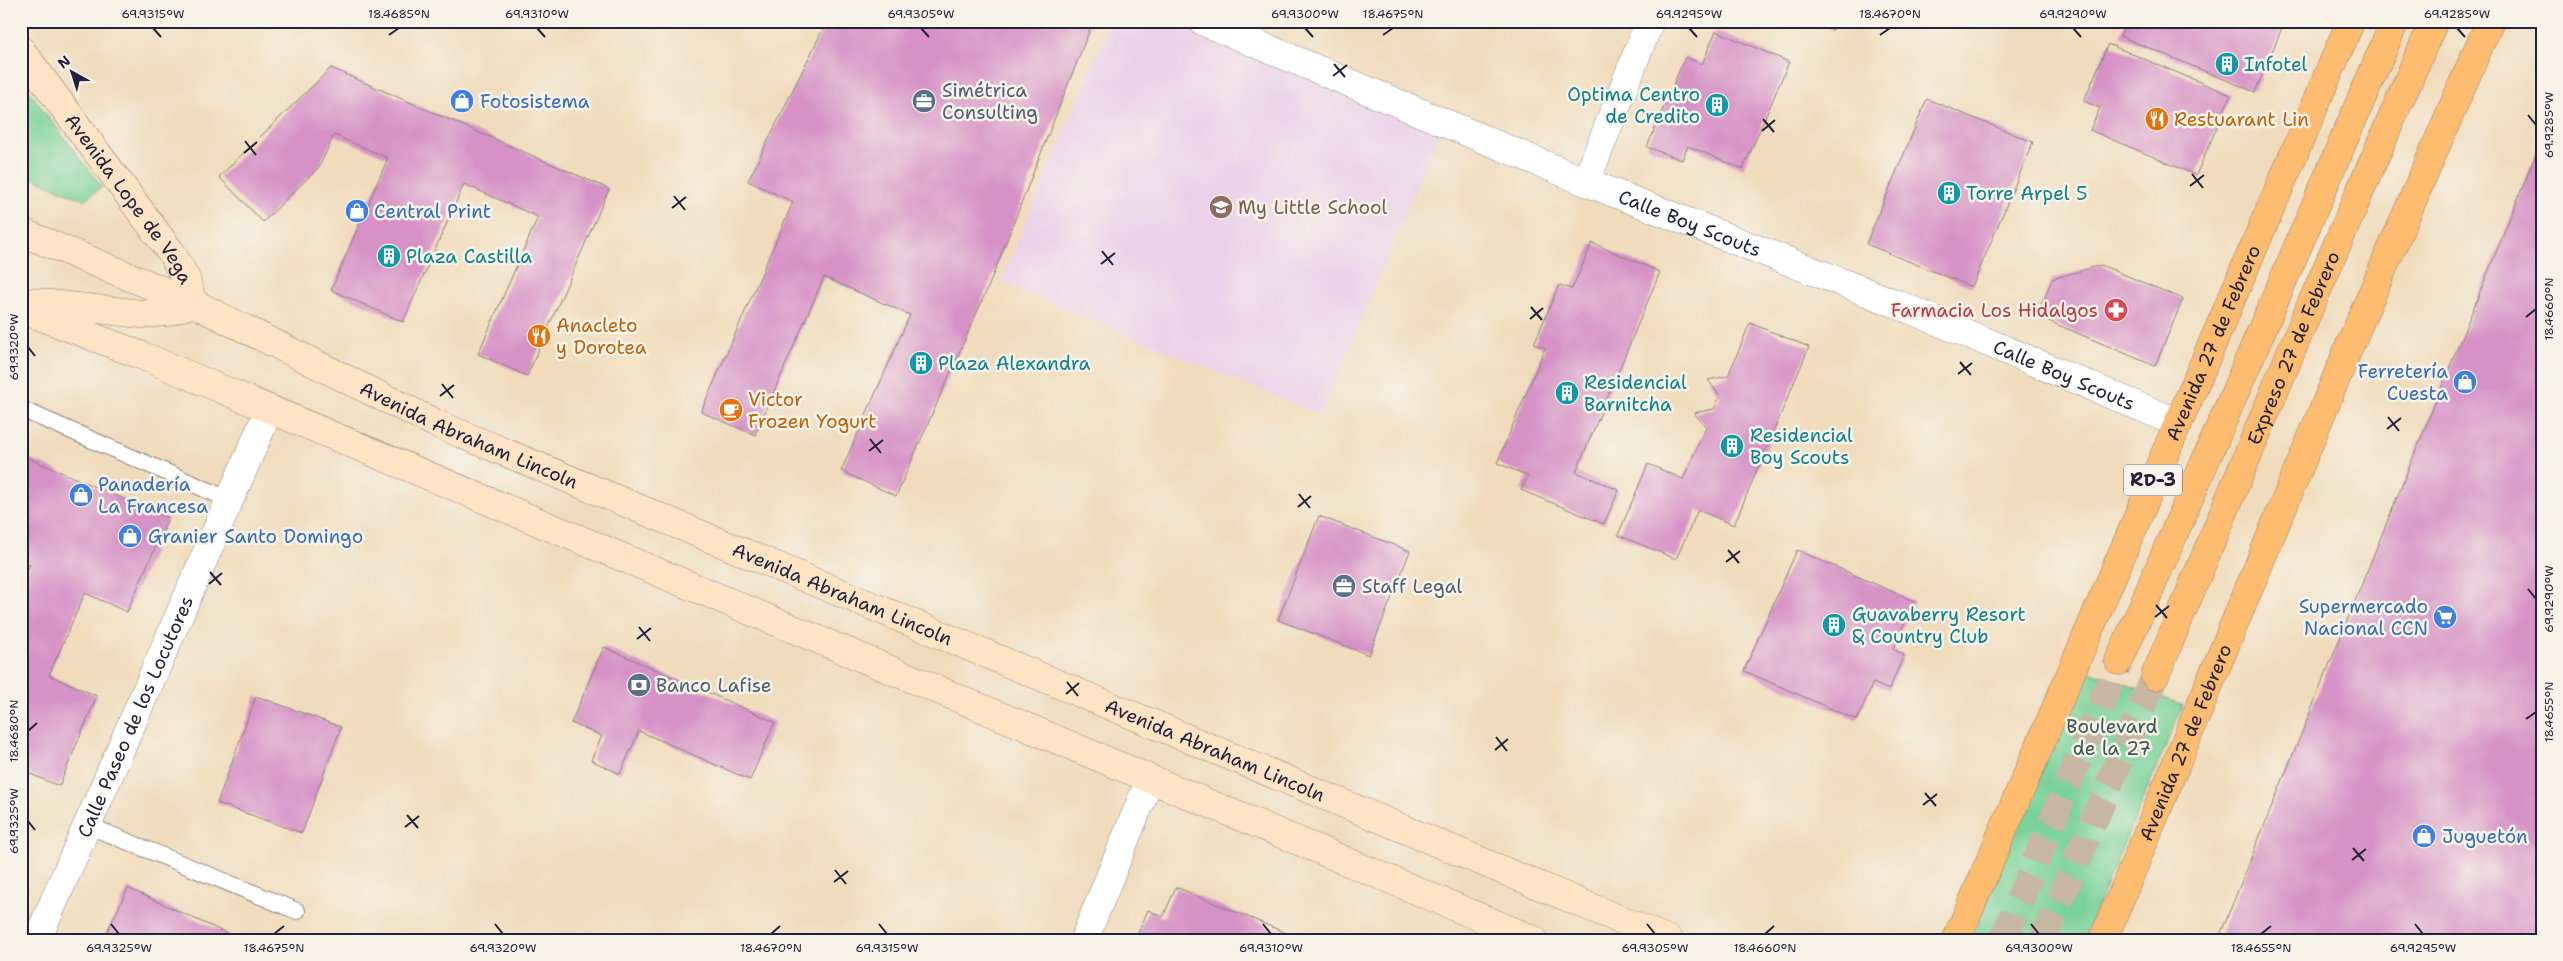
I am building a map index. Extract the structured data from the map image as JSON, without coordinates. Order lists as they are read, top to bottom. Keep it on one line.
{"streets":{"main road":["Avenida Lope de Vega","Avenida 27 de Febrero","Expreso 27 de Febrero","Avenida Abraham Lincoln","RD-3"],"street":["Calle Boy Scouts","Calle Paseo de los Locutores"]},"crossings":[["Avenida Lope de Vega","Avenida Abraham Lincoln"],["Calle Boy Scouts","Avenida 27 de Febrero"]],"parks":["Boulevard de la 27"],"places":{"building":["Infotel","Optima Centro de Credito","Torre Arpel 5","Plaza Castilla","Plaza Alexandra","Residencial Barnitcha","Residencial Boy Scouts","Guavaberry Resort & Country Club"],"shop":["Fotosistema","Central Print","Ferretería Cuesta","Panadería La Francesa","Granier Santo Domingo","Juguetón"],"office":["Simétrica Consulting","Staff Legal"],"restaurant":["Restuarant Lin","Anacleto y Dorotea"],"school or university":["My Little School"],"pharmacy":["Farmacia Los Hidalgos"],"cafe":["Victor Frozen Yogurt"],"supermarket":["Supermercado Nacional CCN"],"bank":["Banco Lafise"]},"north":"top left","coordinates":["69.9315°W","18.4685°N","69.9310°W","69.9305°W","69.9300°W","18.4675°N","69.9295°W","18.4670°N","69.9290°W","69.9285°W","18.4660°N","69.9320°W","18.4655°N","18.4680°N","69.9325°W"]}
